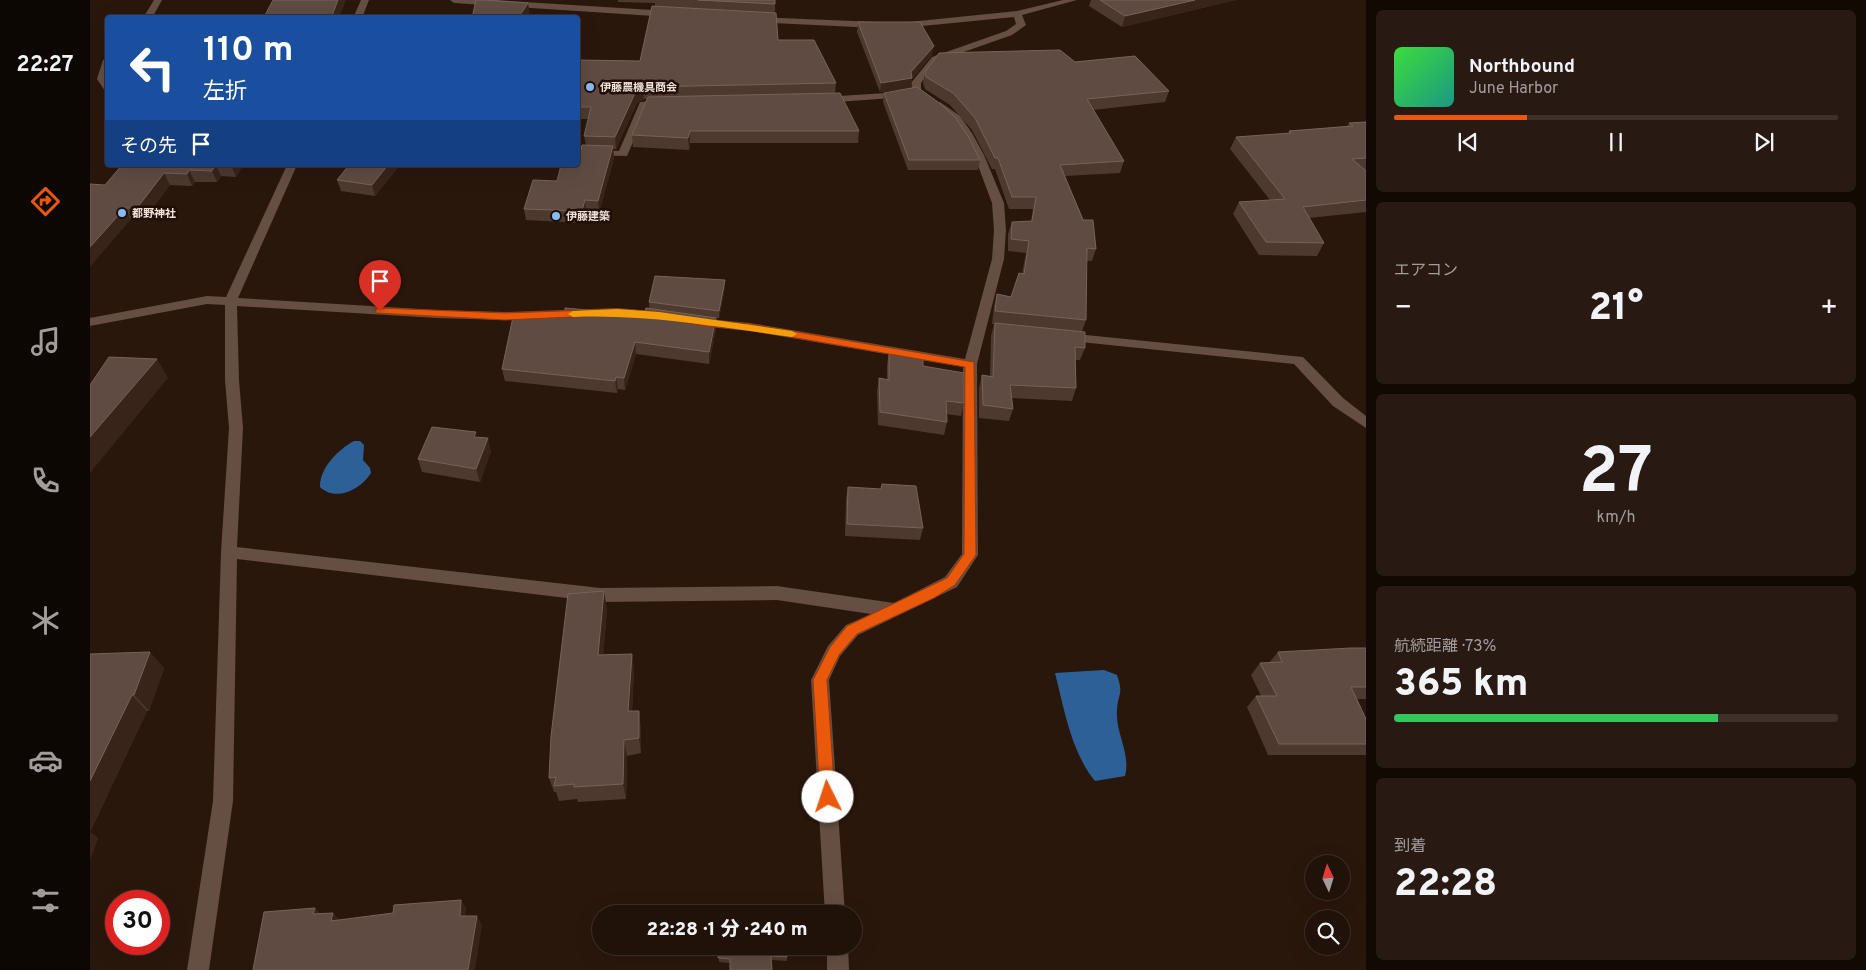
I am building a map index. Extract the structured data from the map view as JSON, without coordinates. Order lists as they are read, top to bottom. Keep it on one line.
{"places":["伊藤農機具商会","都野神社","伊藤建築"],"north":"top","page":{"tabs":"22:27","turn":["110 m","左折"],"song":["Northbound","June Harbor"],"then":"その先","tile":["エアコン",["27","km/h"],["航続距離 · 73%","365 km"],["到着","22:28"]],"heat":["−","21°","+"],"limit":"30","trip":"22:28 · 1 分 · 240 m"}}
